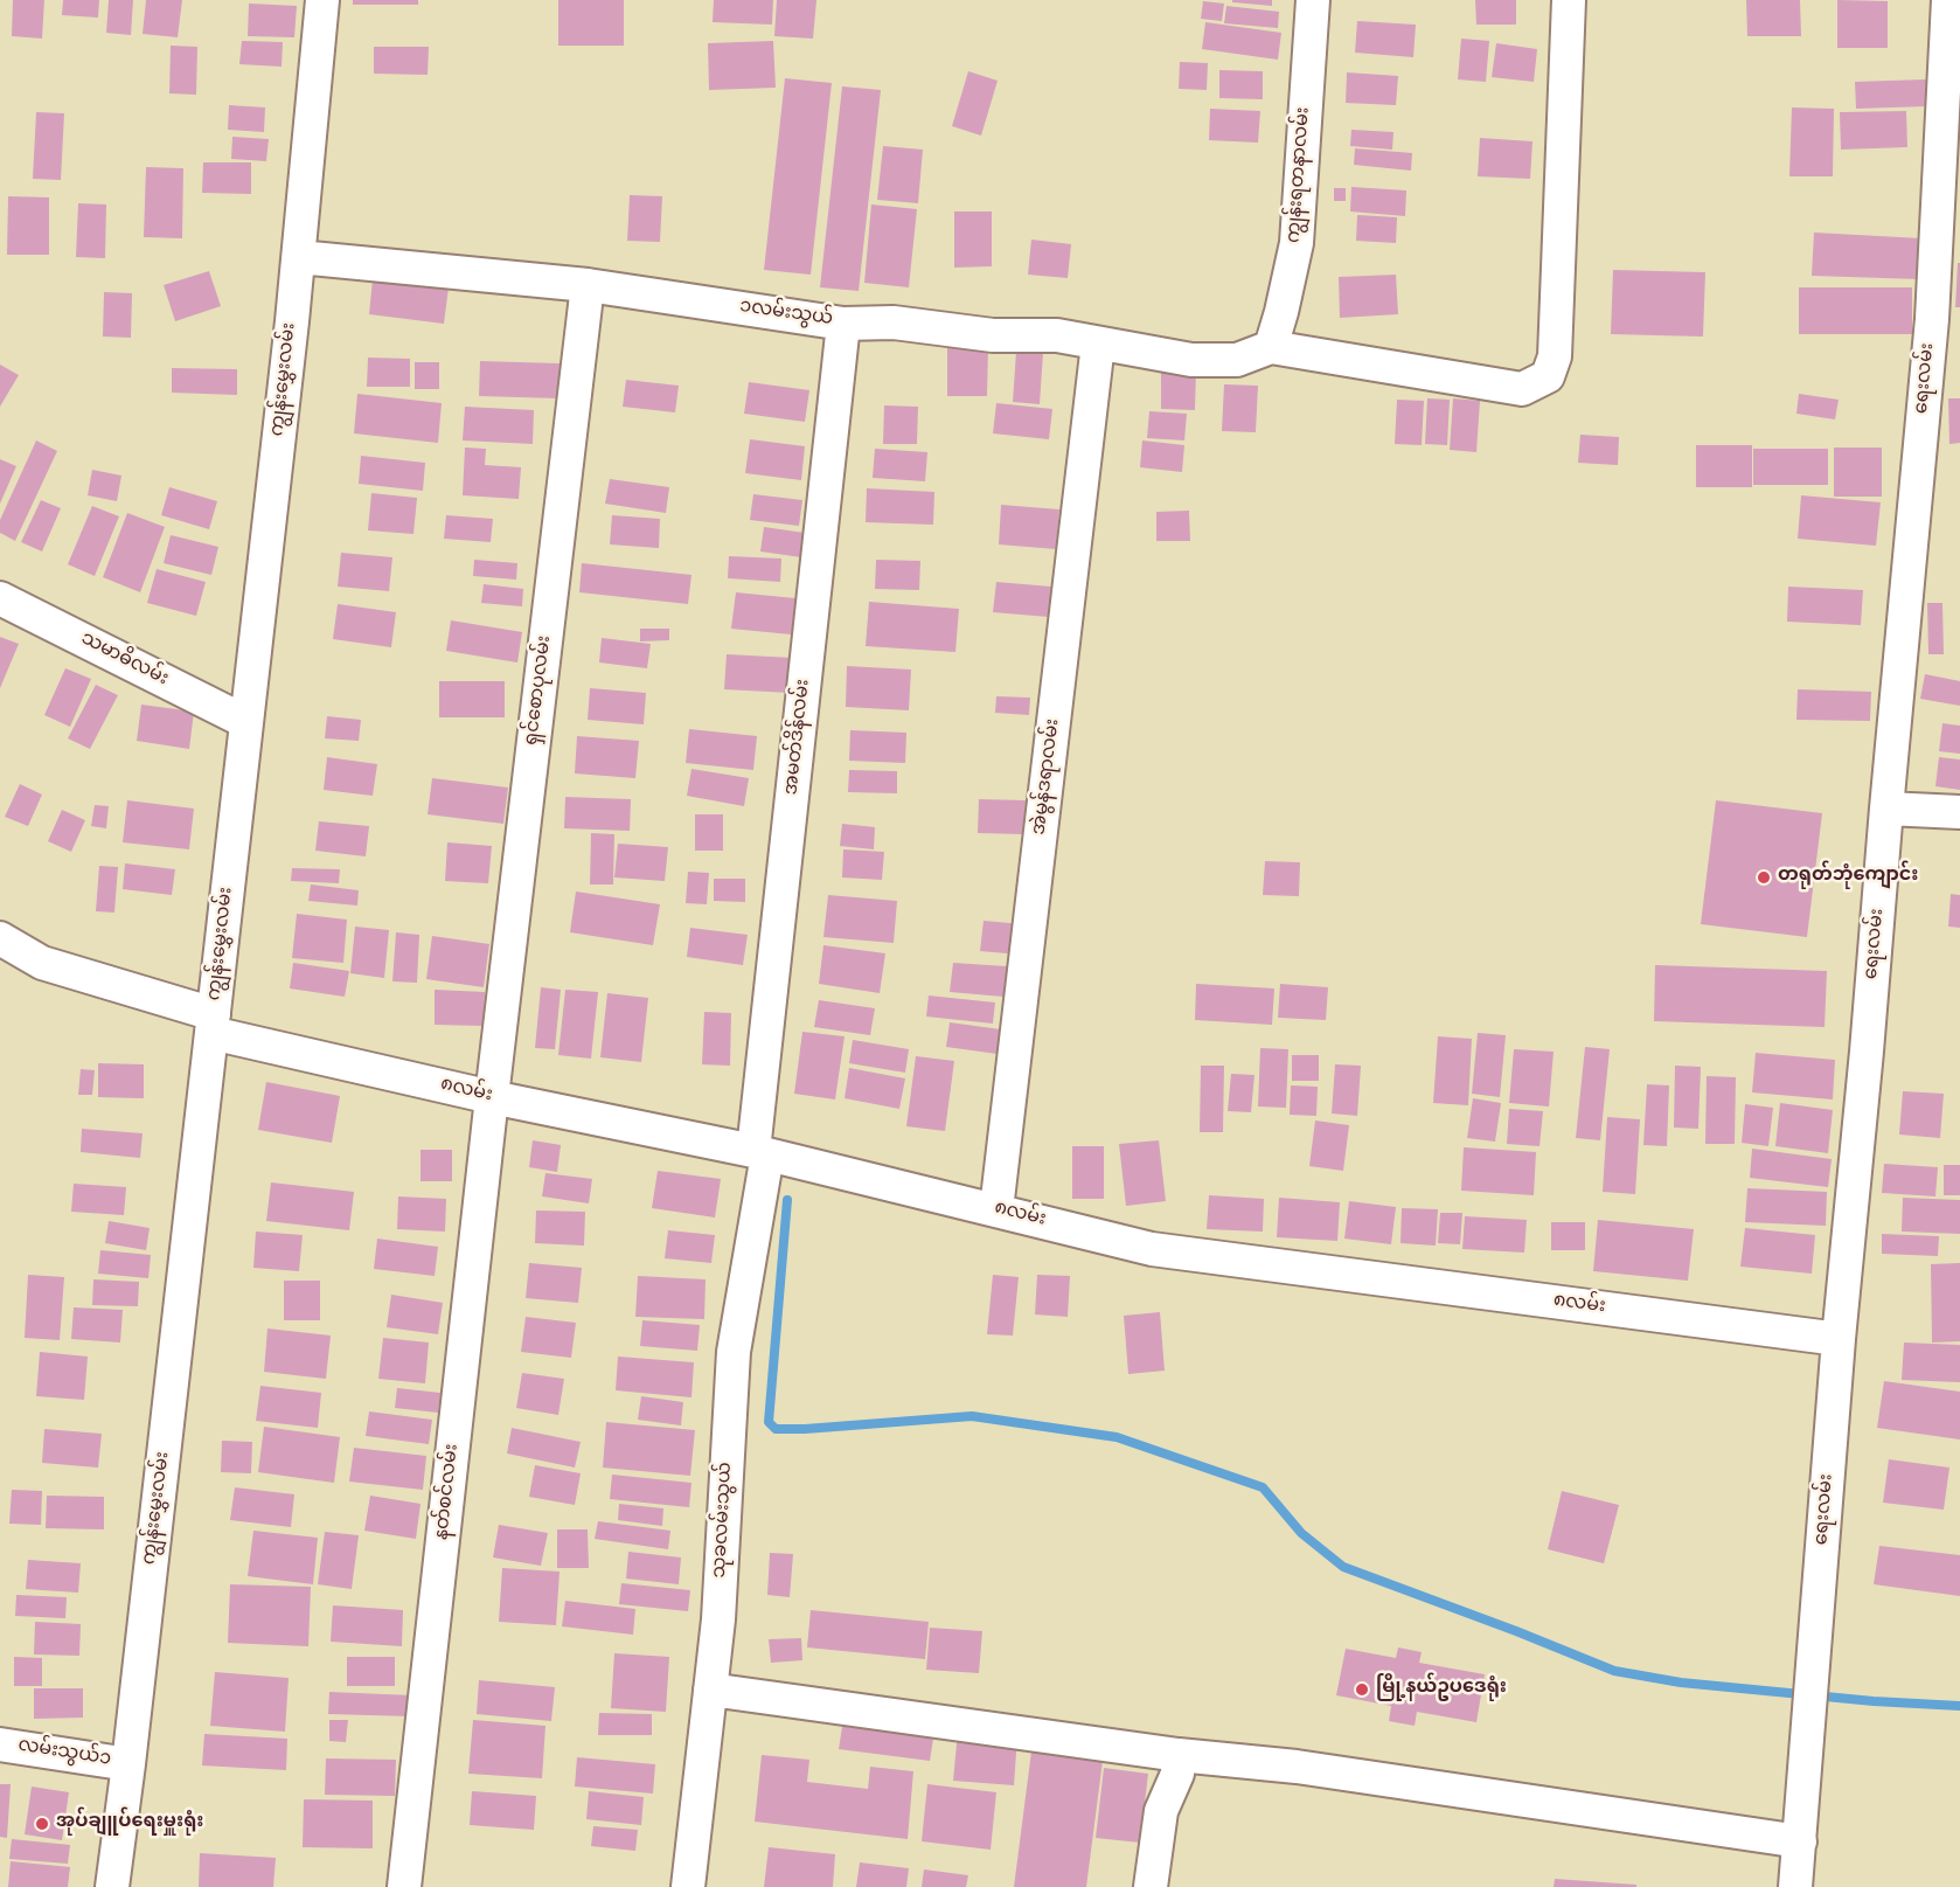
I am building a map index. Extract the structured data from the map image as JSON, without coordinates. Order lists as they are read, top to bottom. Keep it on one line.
{"streets":{"street":["ကျွန်းရတနာလမ်း","၁လမ်းသွယ်","ရေးလမ်း","ကျွန်းမွှေးလမ်း","သမာဓိလမ်း","ရှင်စောပုလမ်း","အမတ်ဒိန်လမ်း","အဲမွန်ဒရာလမ်း","၈လမ်း","နတ်စင်လမ်း","သုခလမ်းသွယ်","လမ်းသွယ်၁"]},"crossings":[["ကျွန်းရတနာလမ်း","၁လမ်းသွယ်"],["၁လမ်းသွယ်","ကျွန်းမွှေးလမ်း"],["၁လမ်းသွယ်","ရှင်စောပုလမ်း"],["၁လမ်းသွယ်","အမတ်ဒိန်လမ်း"],["၁လမ်းသွယ်","အဲမွန်ဒရာလမ်း"],["ရေးလမ်း","၈လမ်း"],["ကျွန်းမွှေးလမ်း","သမာဓိလမ်း"],["ကျွန်းမွှေးလမ်း","၈လမ်း"],["ကျွန်းမွှေးလမ်း","လမ်းသွယ်၁"],["ရှင်စောပုလမ်း","၈လမ်း"],["ရှင်စောပုလမ်း","နတ်စင်လမ်း"],["အမတ်ဒိန်လမ်း","၈လမ်း"],["အမတ်ဒိန်လမ်း","သုခလမ်းသွယ်"],["အဲမွန်ဒရာလမ်း","၈လမ်း"],["၈လမ်း","နတ်စင်လမ်း"],["၈လမ်း","သုခလမ်းသွယ်"]],"places":["တရုတ်ဘုံကျောင်း","မြို့နယ်ဥပဒေရုံး","အုပ်ချူပ်ရေးမှူးရုံး"]}
